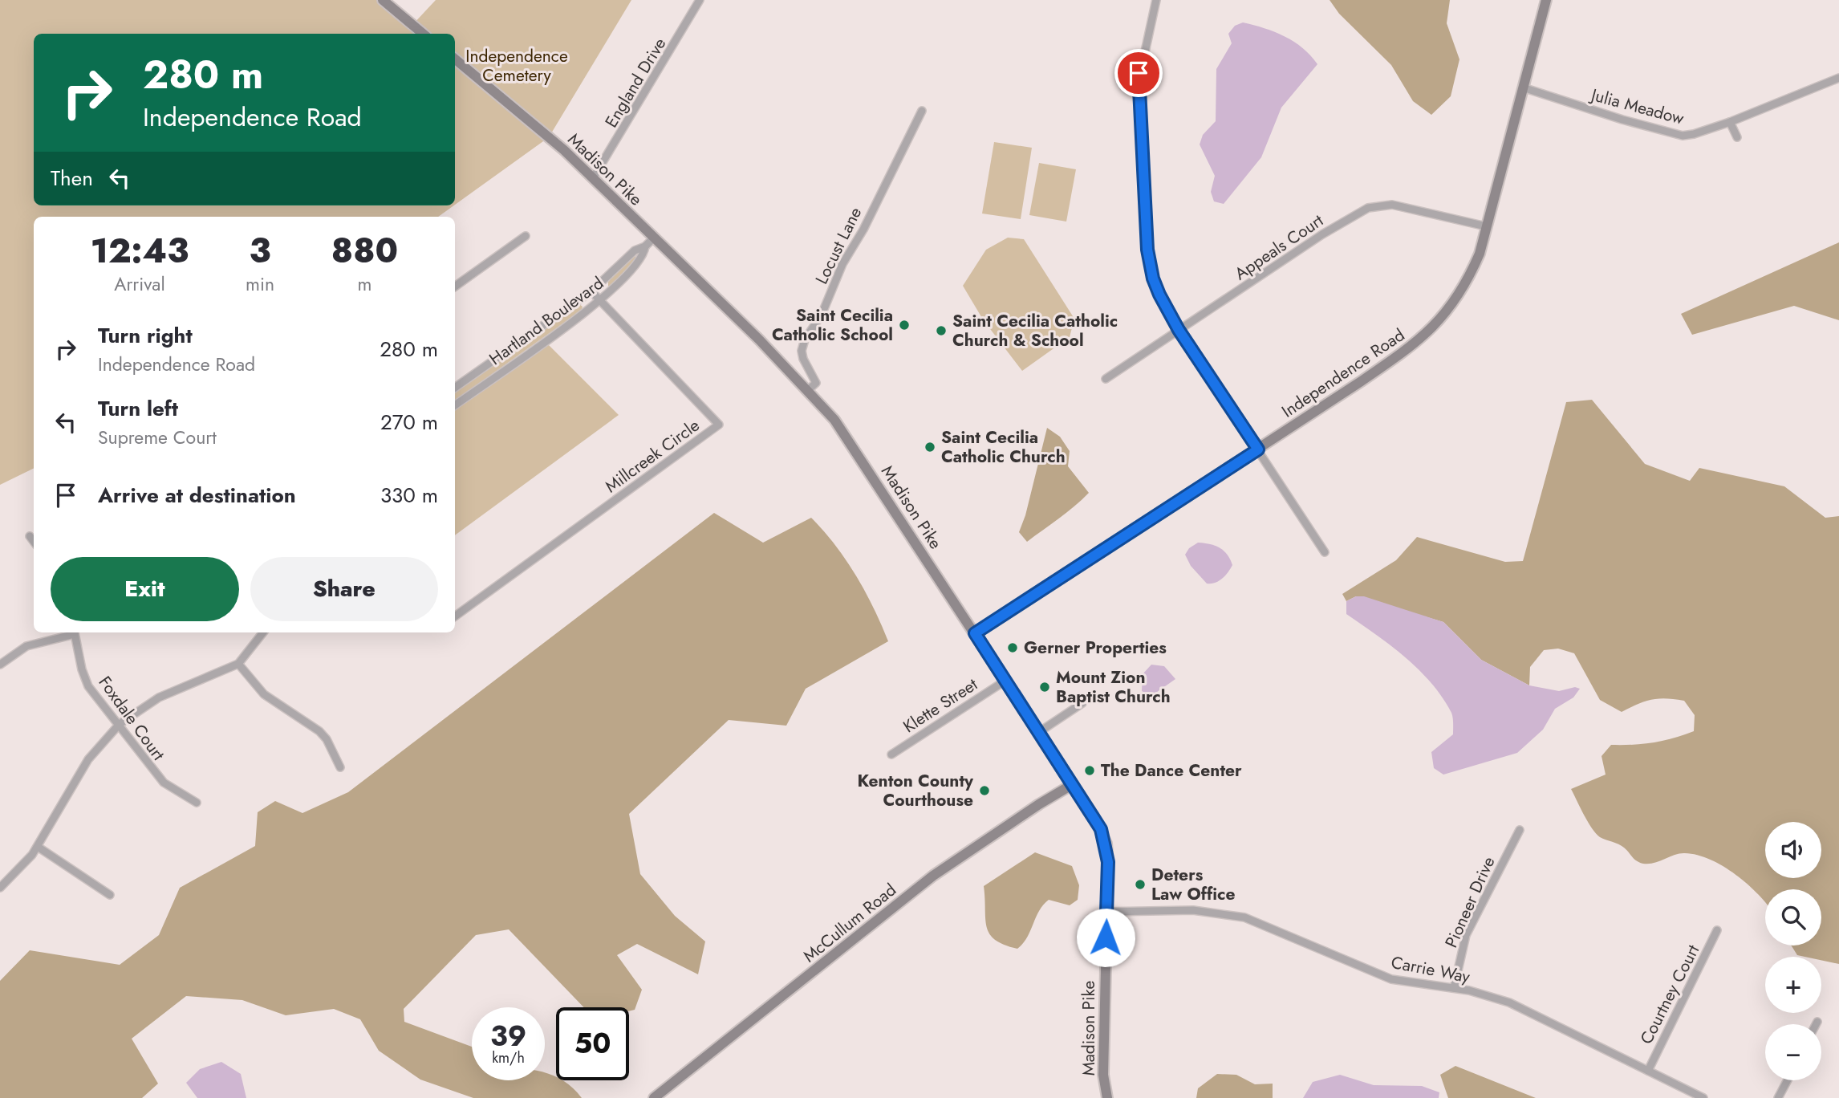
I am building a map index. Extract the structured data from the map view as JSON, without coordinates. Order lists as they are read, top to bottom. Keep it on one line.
{"streets":{"street":["England Drive","Julia Meadow","Madison Pike","Locust Lane","Appeals Court","Hartland Boulevard","Independence Road","Millcreek Circle","Klette Street","Foxdale Court","Pioneer Drive","McCullum Road","Carrie Way","Courtney Court"]},"crossings":[["England Drive","Madison Pike"],["Julia Meadow","Independence Road"],["Madison Pike","Locust Lane"],["Madison Pike","Hartland Boulevard"],["Madison Pike","Independence Road"],["Madison Pike","Klette Street"],["Madison Pike","McCullum Road"],["Madison Pike","Carrie Way"],["Appeals Court","Independence Road"],["Hartland Boulevard","Millcreek Circle"],["Pioneer Drive","Carrie Way"],["Carrie Way","Courtney Court"]],"parks":["Independence Cemetery"],"places":["Saint Cecilia Catholic School","Saint Cecilia Catholic Church & School","Saint Cecilia Catholic Church","Gerner Properties","Mount Zion Baptist Church","The Dance Center","Kenton County Courthouse","Deters Law Office"],"page":{"turn":["280 m","Independence Road"],"then":"Then","eta":["12:43","Arrival","3","min","880","m"],"list":[{"name":"Turn right","note":"Independence Road","value":"280 m"},{"name":"Turn left","note":"Supreme Court","value":"270 m"},{"name":"Arrive at destination","value":"330 m"}],"buttons":["Exit","Share"],"map_buttons":["+","−"],"speed":"39 km/h","limit":"50"}}
